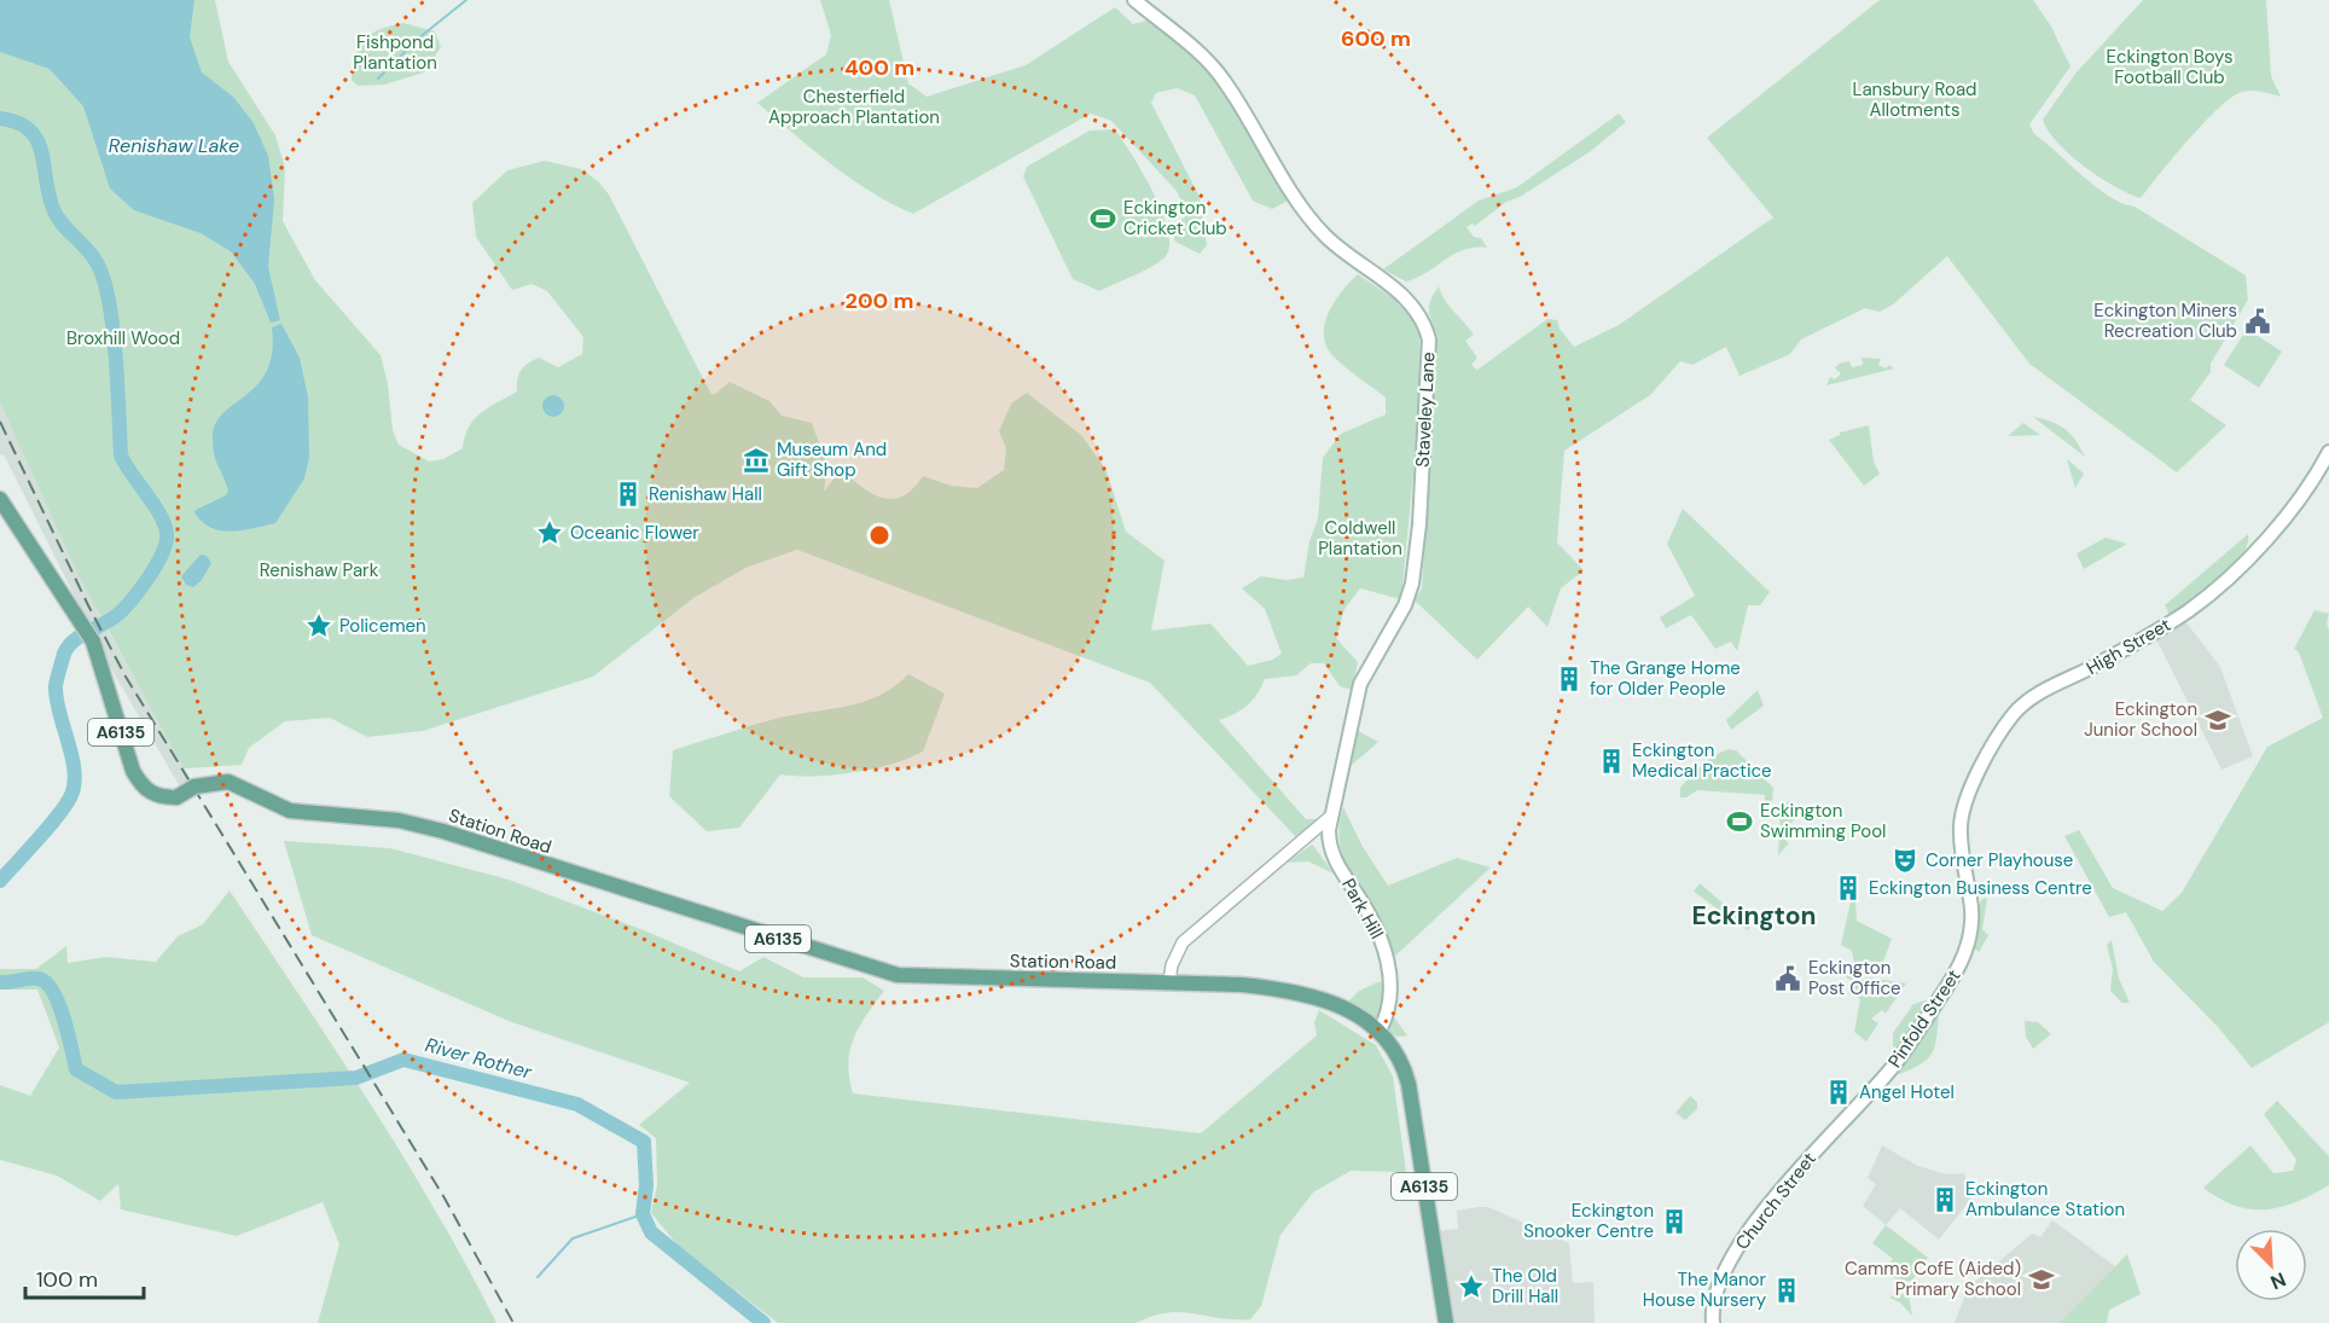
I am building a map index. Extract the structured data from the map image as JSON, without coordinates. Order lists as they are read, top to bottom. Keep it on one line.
{"streets":{"main road":["Staveley Lane","High Street","A6135","Station Road","Park Hill","Pinfold Street","Church Street"]},"crossings":[["Staveley Lane","Park Hill"],["High Street","Pinfold Street"],["A6135","Station Road"],["A6135","Park Hill"],["Pinfold Street","Church Street"]],"districts":["Eckington"],"water":["Renishaw Lake","River Rother"],"parks":["Fishpond Plantation","Eckington Boys Football Club","Lansbury Road Allotments","Chesterfield Approach Plantation","Broxhill Wood","Coldwell Plantation","Renishaw Park"],"places":{"sports":["Eckington Cricket Club","Eckington Swimming Pool"],"public building":["Eckington Miners Recreation Club","Eckington Post Office"],"museum":["Museum And Gift Shop"],"building":["Renishaw Hall","The Grange Home for Older People","Eckington Medical Practice","Eckington Business Centre","Angel Hotel","Eckington Ambulance Station","Eckington Snooker Centre","The Manor House Nursery"],"place":["Oceanic Flower","Policemen","The Old Drill Hall"],"school or university":["Eckington Junior School","Camms CofE (Aided) Primary School"],"theatre":["Corner Playhouse"]},"scale_bar":"100 m","north":"bottom right","rings":["600 m","400 m","200 m"]}
